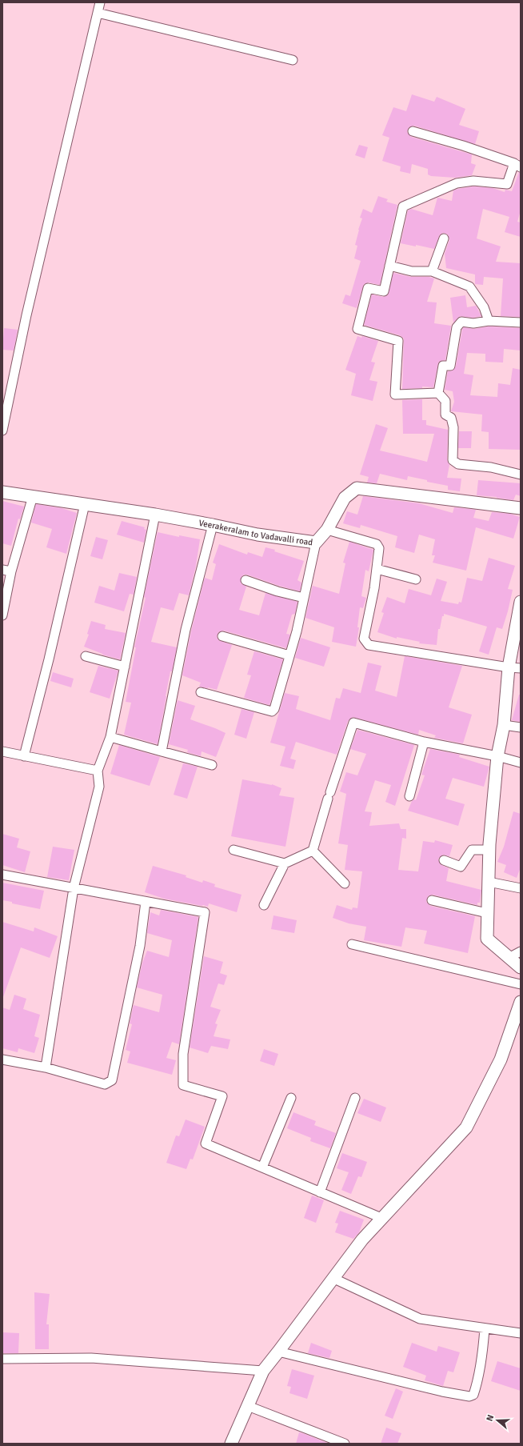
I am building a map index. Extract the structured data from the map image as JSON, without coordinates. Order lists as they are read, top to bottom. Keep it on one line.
{"streets":{"street":["Veerakeralam to Vadavalli road"]},"north":"left"}
